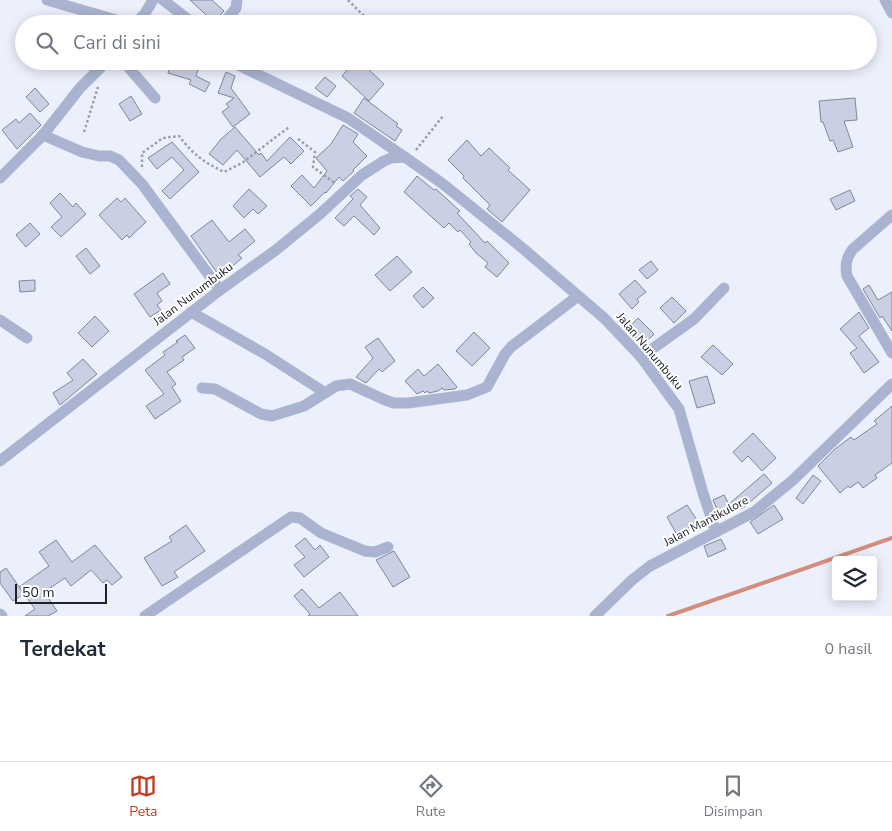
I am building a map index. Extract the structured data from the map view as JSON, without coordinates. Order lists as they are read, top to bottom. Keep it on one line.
{"streets":{"street":["Jalan Nunumbuku","Jalan Mantikulore"]},"crossings":[["Jalan Nunumbuku","Jalan Mantikulore"]],"scale_bar":"50 m","page":{"search":"Cari di sini","scale":"50 m","heading":["Terdekat","0 hasil"],"nav":["Peta","Rute","Disimpan"]}}
